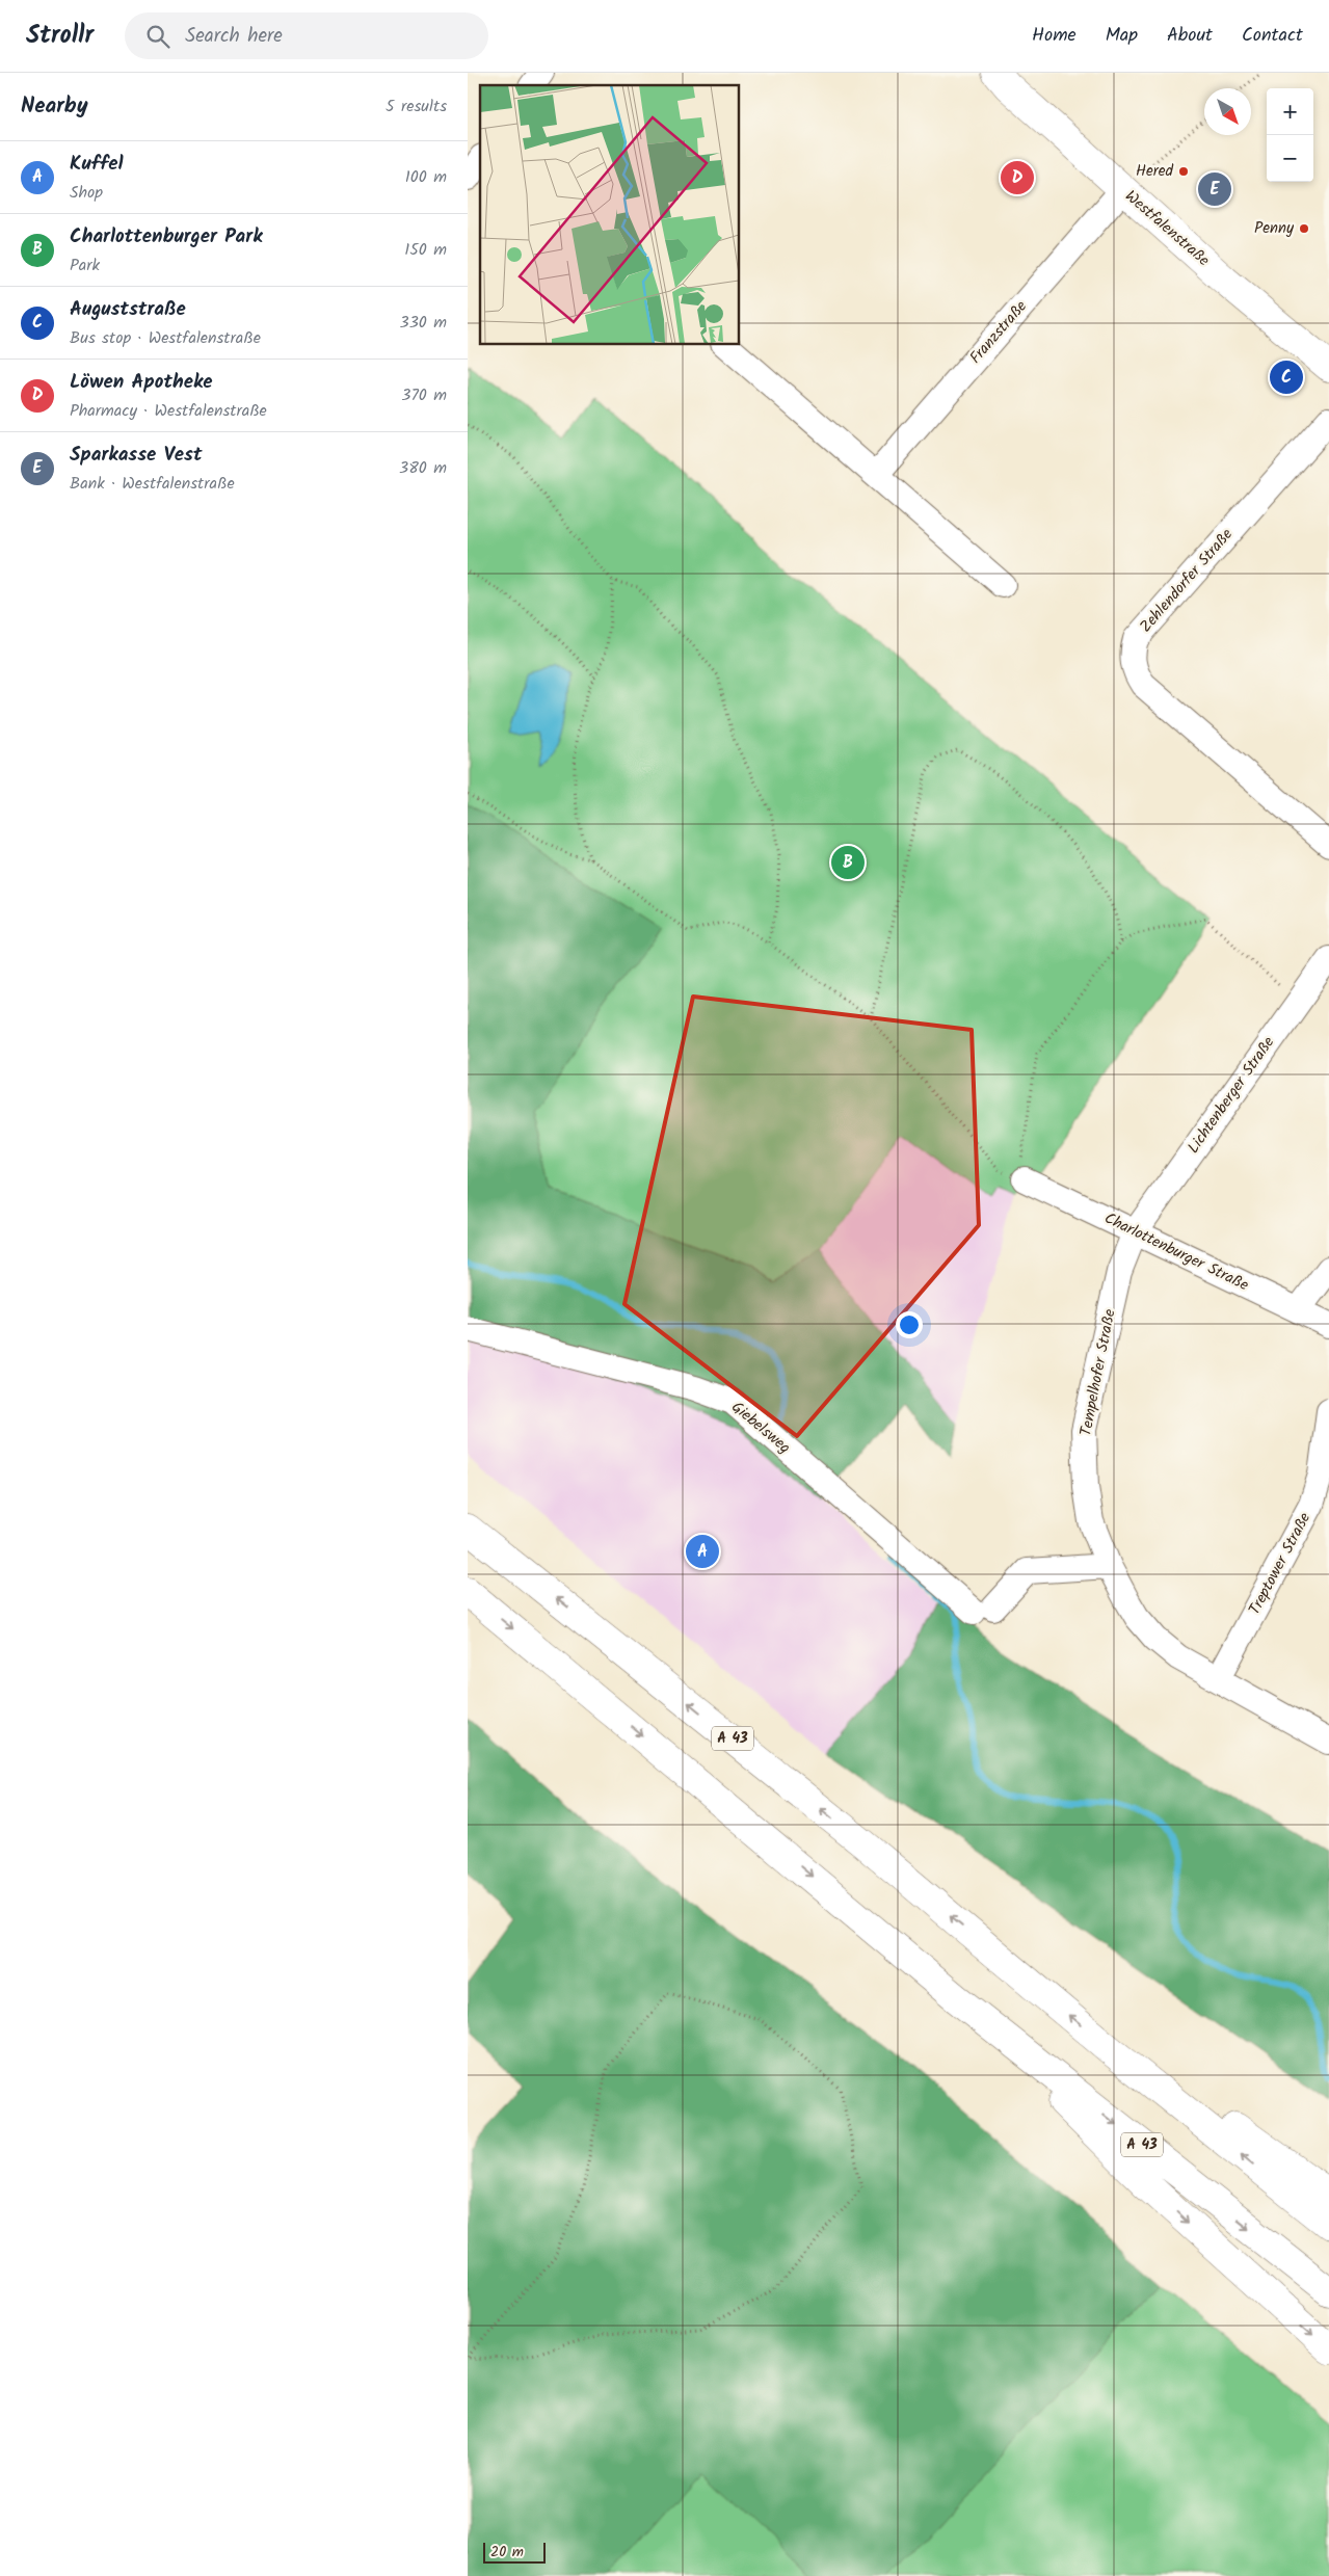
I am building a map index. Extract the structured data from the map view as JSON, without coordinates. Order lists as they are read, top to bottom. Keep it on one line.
{"streets":{"main road":["Westfalenstraße","A 43"],"street":["Franzstraße","Zehlendorfer Straße","Lichtenberger Straße","Charlottenburger Straße","Tempelhofer Straße","Giebelsweg","Treptower Straße"]},"crossings":[["Westfalenstraße","Franzstraße"],["Lichtenberger Straße","Charlottenburger Straße"],["Lichtenberger Straße","Tempelhofer Straße"],["Charlottenburger Straße","Tempelhofer Straße"],["Tempelhofer Straße","Giebelsweg"],["Tempelhofer Straße","Treptower Straße"]],"places":["Hered","Penny"],"scale_bar":"20 m","north":"bottom right","page":{"header":"Strollr","search":"Search here","nav":["Home","Map","About","Contact"],"heading":["Nearby","5 results"],"map_buttons":["+","−"],"list":[{"mark":"A","name":"Kuffel","note":"Shop","value":"100 m"},{"mark":"B","name":"Charlottenburger Park","note":"Park","value":"150 m"},{"mark":"C","name":"Auguststraße","note":"Bus stop · Westfalenstraße","value":"330 m"},{"mark":"D","name":"Löwen Apotheke","note":"Pharmacy · Westfalenstraße","value":"370 m"},{"mark":"E","name":"Sparkasse Vest","note":"Bank · Westfalenstraße","value":"380 m"}],"pins":["D","E","C","B","A"],"scale":"20 m"}}
